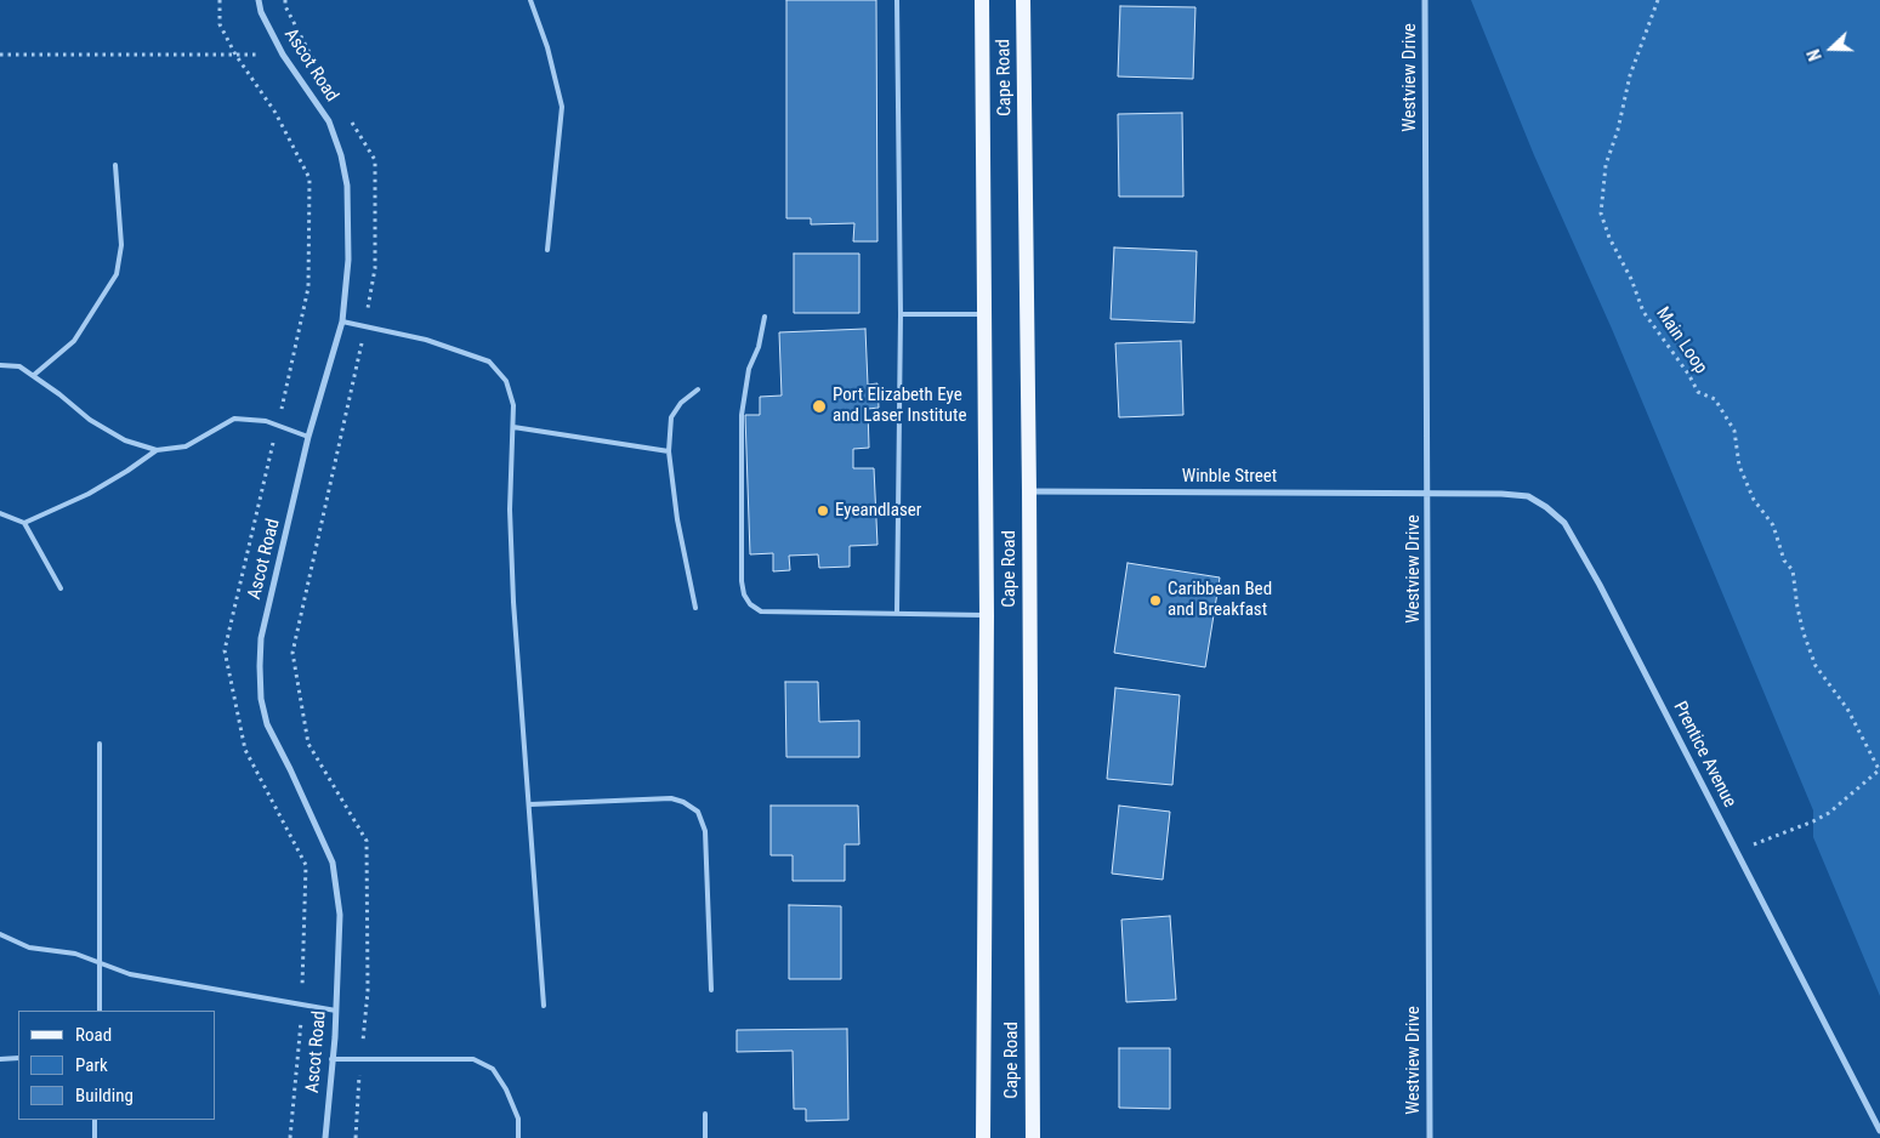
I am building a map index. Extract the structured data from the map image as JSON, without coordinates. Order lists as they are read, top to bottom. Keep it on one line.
{"streets":{"main road":["Cape Road"],"street":["Ascot Road","Westview Drive","Winble Street","Prentice Avenue"],"path":["Main Loop"]},"crossings":[["Cape Road","Winble Street"],["Westview Drive","Winble Street"],["Westview Drive","Prentice Avenue"],["Winble Street","Prentice Avenue"]],"places":["Port Elizabeth Eye and Laser Institute","Eyeandlaser","Caribbean Bed and Breakfast"],"legend":["Road","Park","Building"],"north":"left"}
